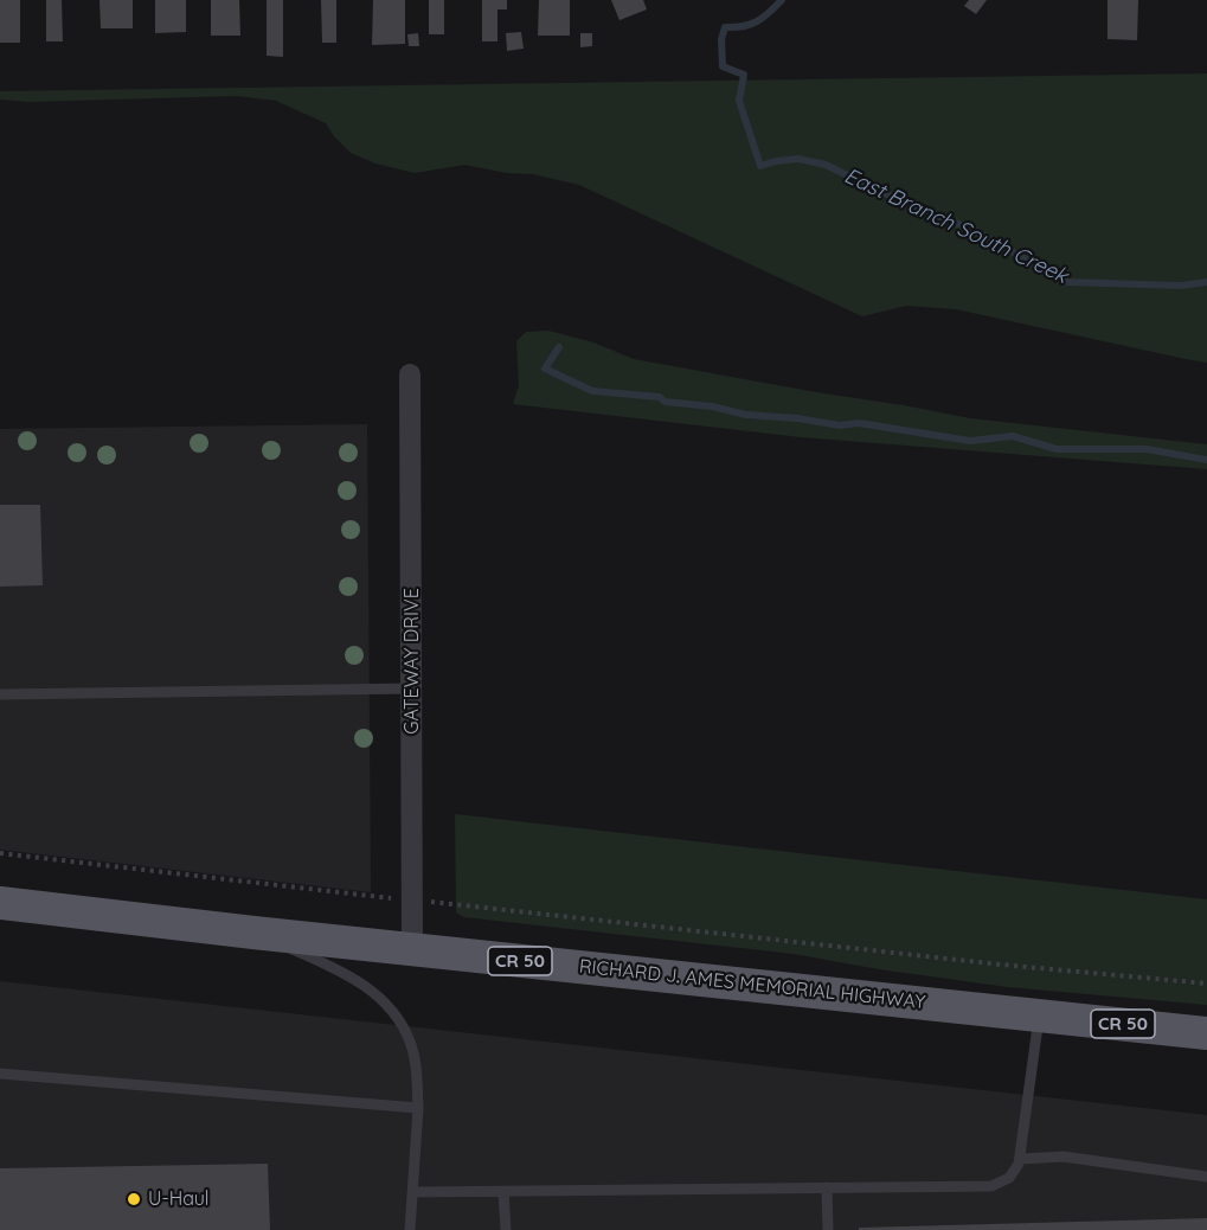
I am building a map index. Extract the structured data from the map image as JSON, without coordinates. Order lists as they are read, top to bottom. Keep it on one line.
{"streets":{"main road":["CR 50","RICHARD J. AMES MEMORIAL HIGHWAY"],"street":["GATEWAY DRIVE"]},"crossings":[["GATEWAY DRIVE","RICHARD J. AMES MEMORIAL HIGHWAY"]],"water":["East Branch South Creek"],"places":["U-Haul"]}
